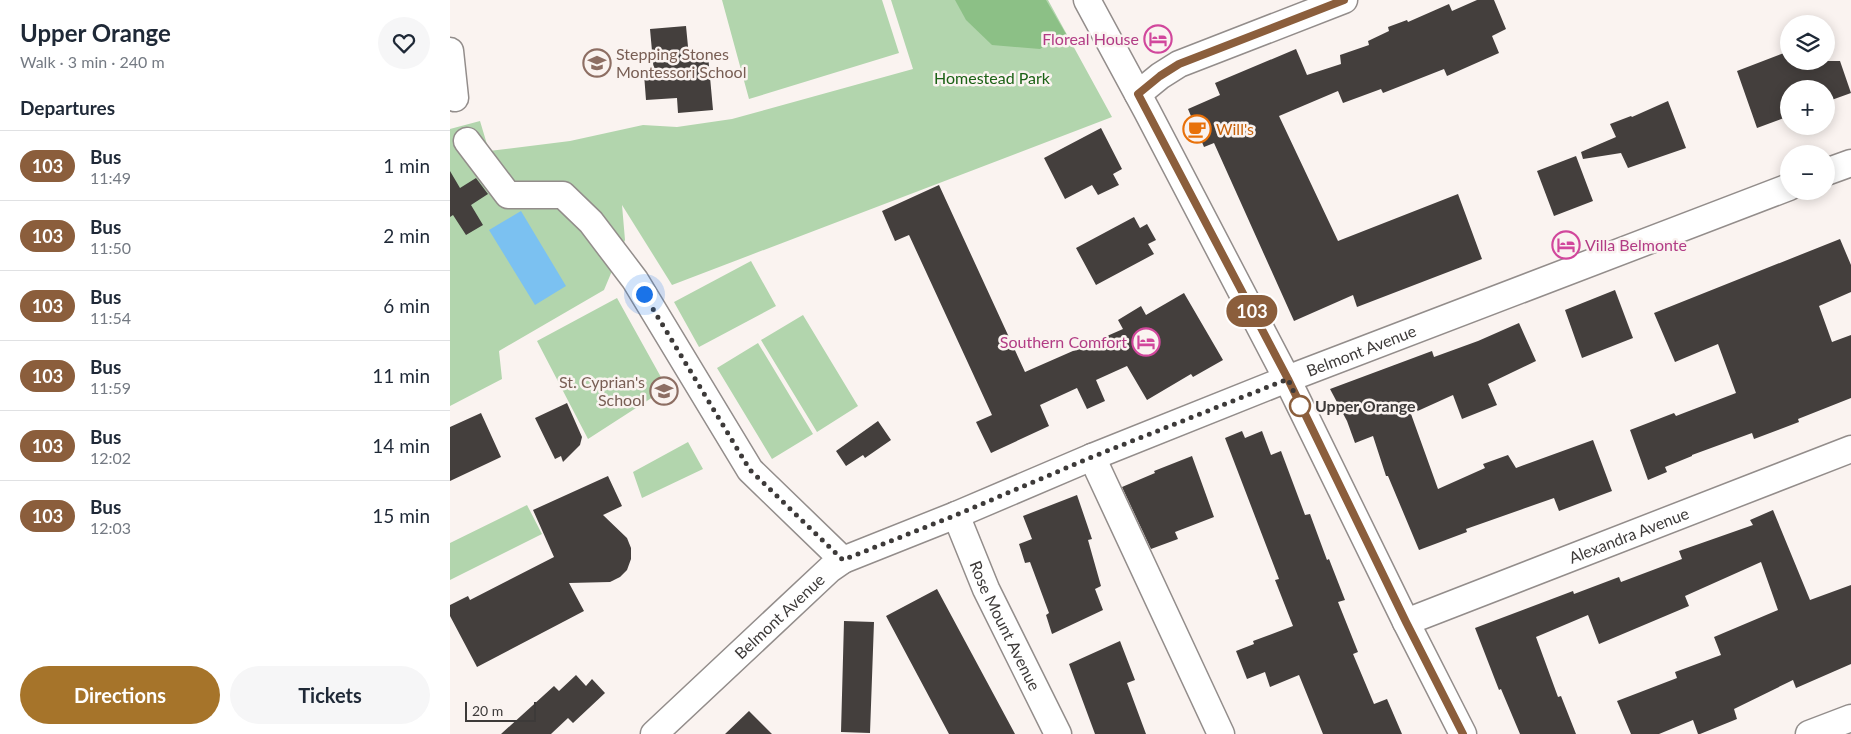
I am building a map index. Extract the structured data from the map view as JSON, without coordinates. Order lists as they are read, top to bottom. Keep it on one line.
{"streets":{"street":["Belmont Avenue","Alexandra Avenue","Rose Mount Avenue"]},"crossings":[["Belmont Avenue","Rose Mount Avenue"]],"parks":["Homestead Park"],"places":{"hotel":["Floreal House","Villa Belmonte","Southern Comfort"],"school or university":["Stepping Stones Montessori School","St. Cyprian's School"],"cafe":["Will's"],"other":["Upper Orange"]},"lines":["bus line 103"],"scale_bar":"20 m","page":{"heading":[["Upper Orange","Walk · 3 min · 240 m"],"Departures"],"on_map":"103","map_buttons":["+","−"],"list":[{"mark":"103","name":"Bus","note":"11:49","value":"1 min"},{"mark":"103","name":"Bus","note":"11:50","value":"2 min"},{"mark":"103","name":"Bus","note":"11:54","value":"6 min"},{"mark":"103","name":"Bus","note":"11:59","value":"11 min"},{"mark":"103","name":"Bus","note":"12:02","value":"14 min"},{"mark":"103","name":"Bus","note":"12:03","value":"15 min"}],"buttons":["Directions","Tickets"],"scale":"20 m"}}
